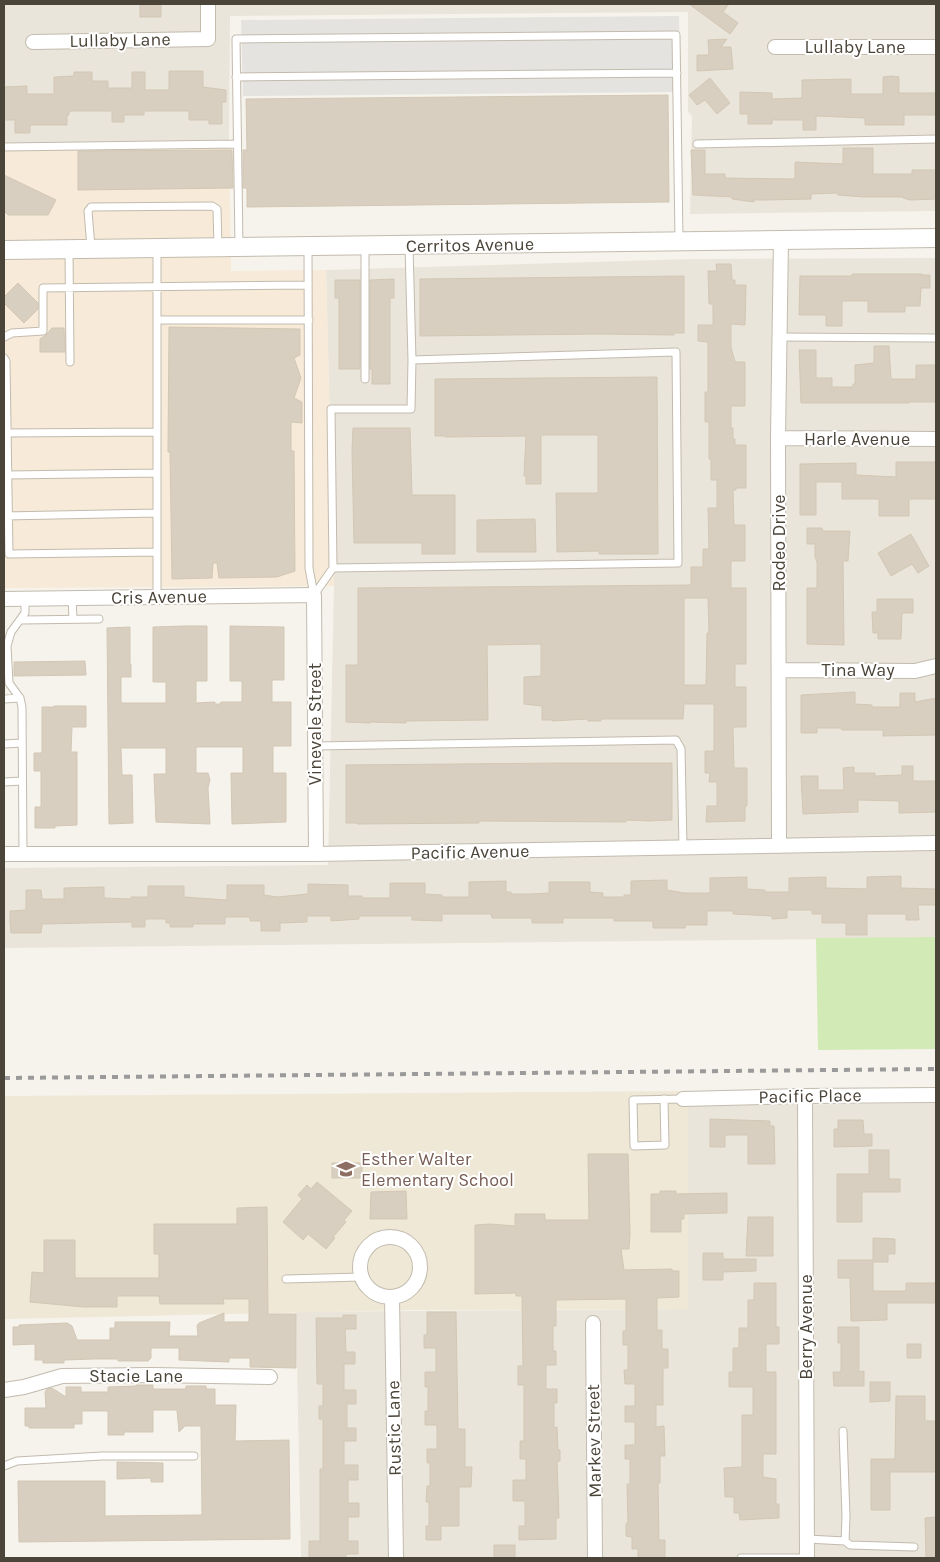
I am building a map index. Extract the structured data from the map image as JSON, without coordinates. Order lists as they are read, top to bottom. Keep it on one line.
{"streets":{"street":["Lullaby Lane","Cerritos Avenue","Harle Avenue","Rodeo Drive","Cris Avenue","Tina Way","Vinevale Street","Pacific Avenue","Pacific Place","Berry Avenue","Stacie Lane","Rustic Lane","Markev Street"]},"crossings":[["Cerritos Avenue","Rodeo Drive"],["Harle Avenue","Rodeo Drive"],["Rodeo Drive","Tina Way"],["Rodeo Drive","Pacific Avenue"],["Cris Avenue","Vinevale Street"],["Vinevale Street","Pacific Avenue"],["Pacific Place","Berry Avenue"]],"places":{"school or university":["Esther Walter Elementary School"]}}
